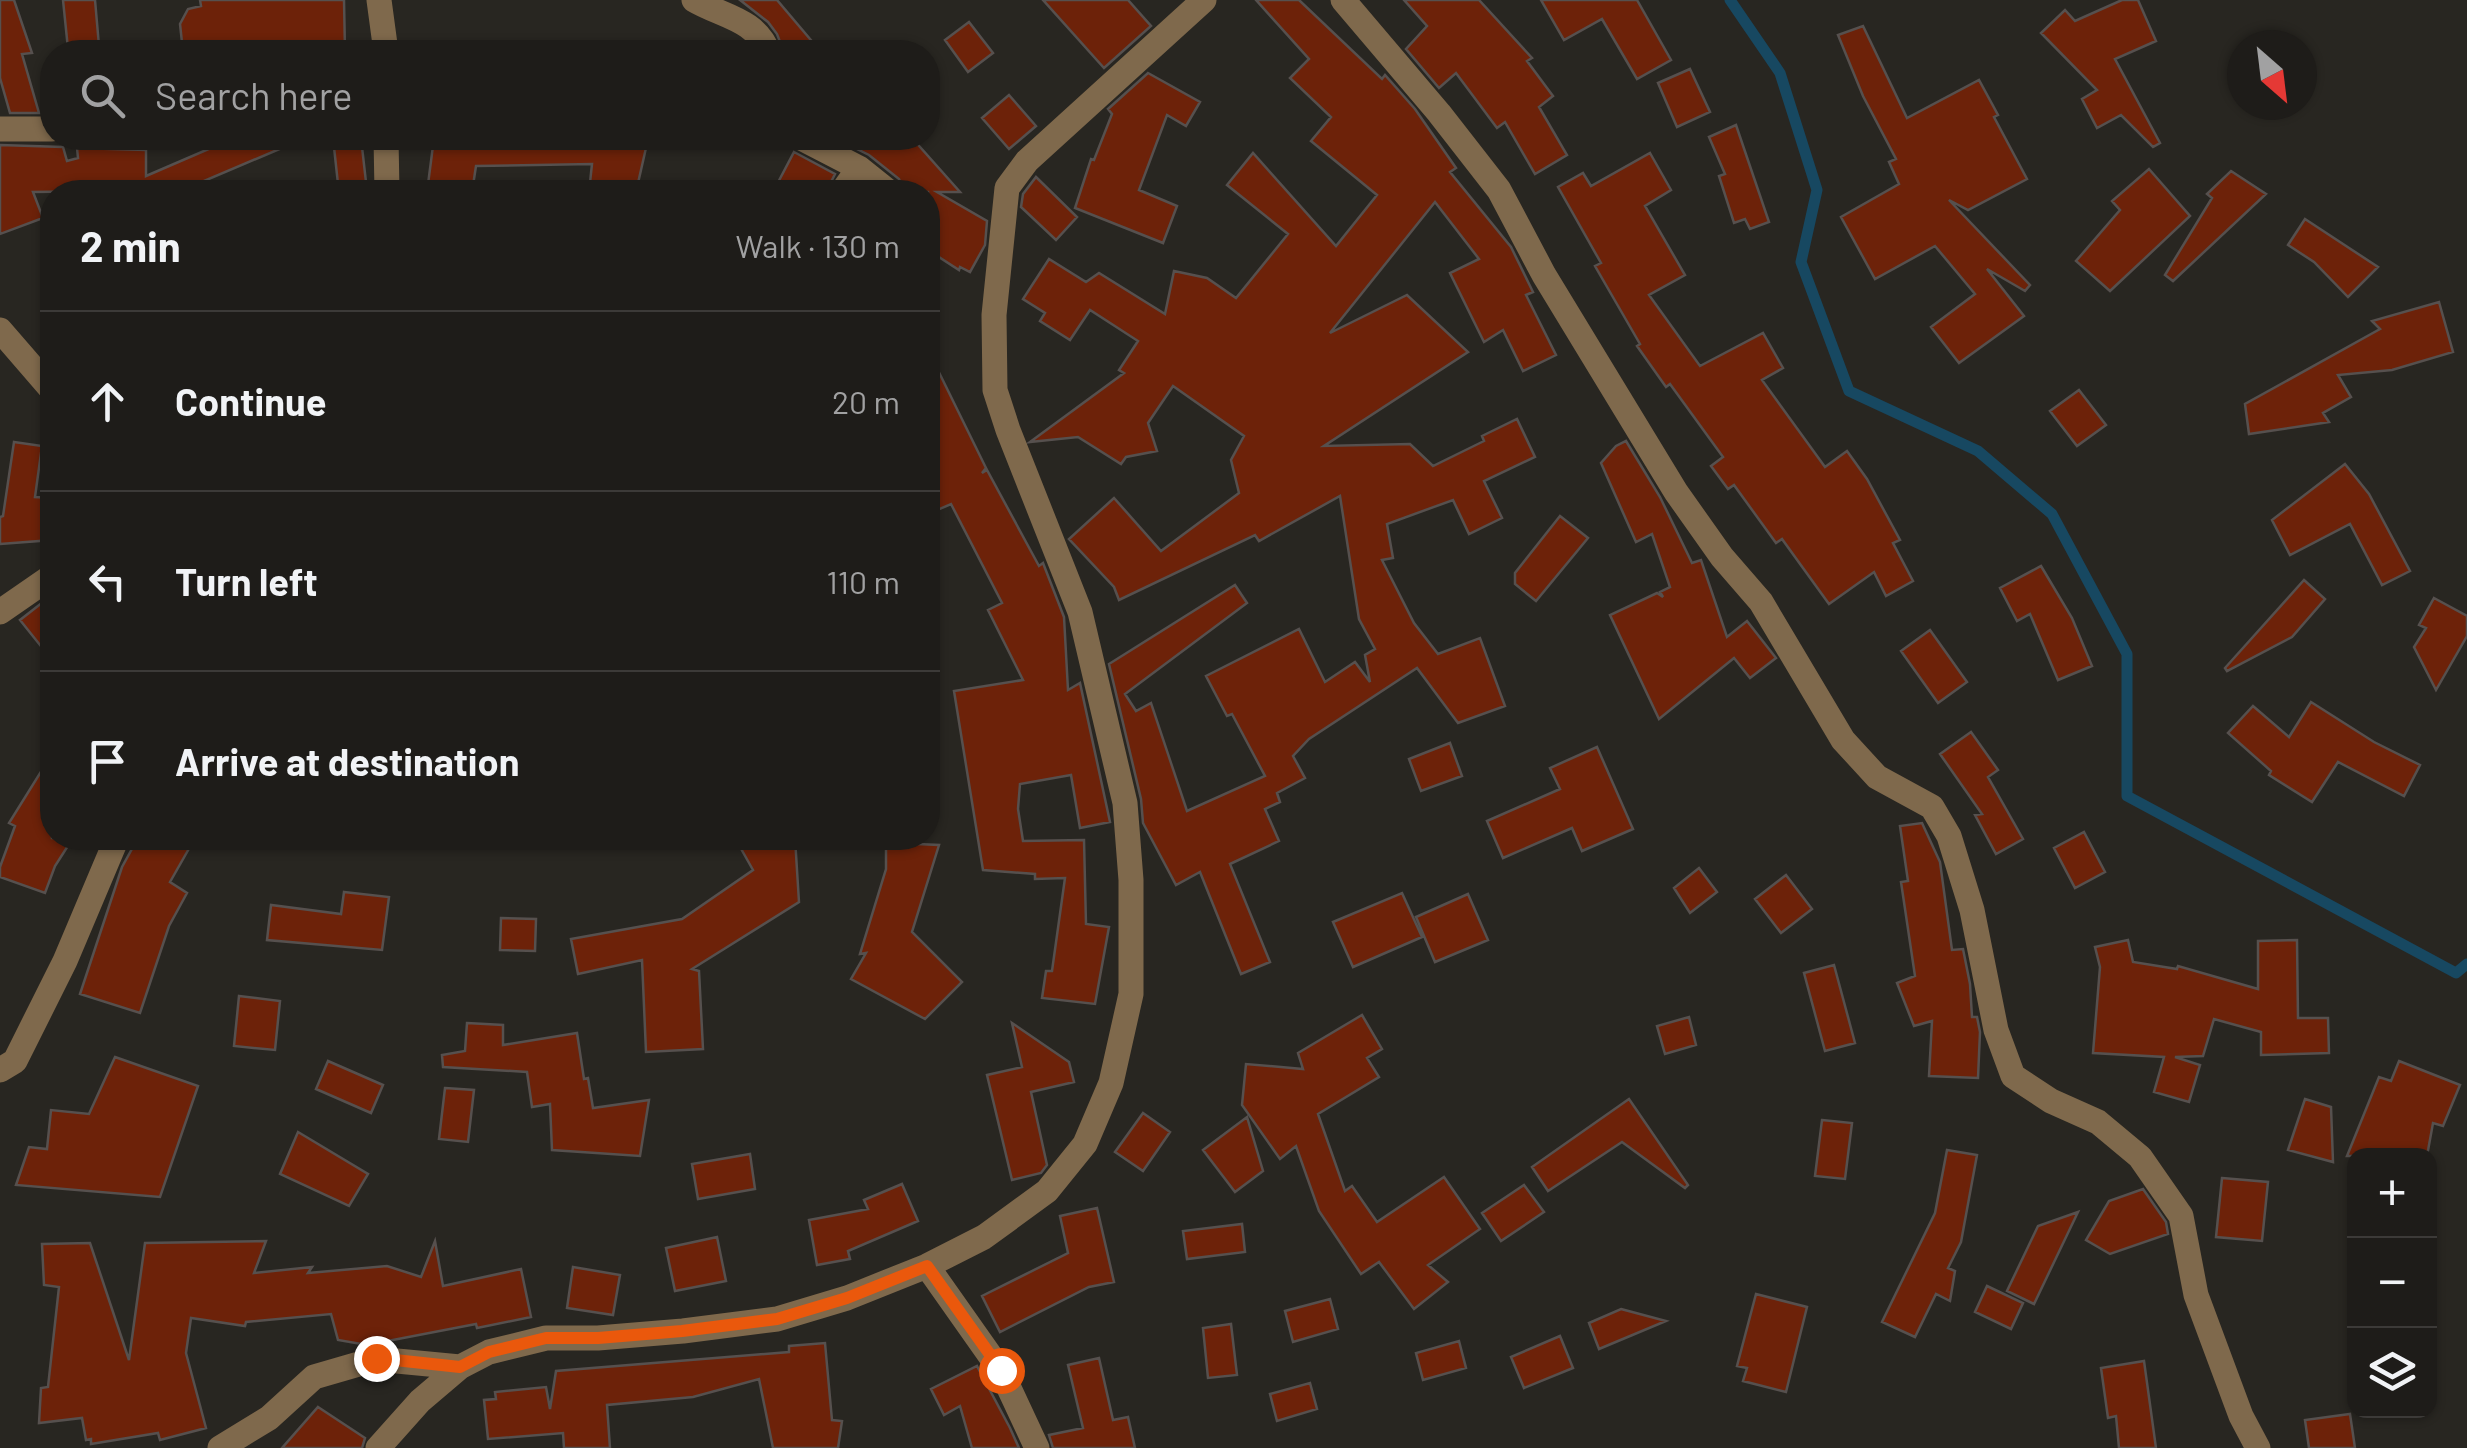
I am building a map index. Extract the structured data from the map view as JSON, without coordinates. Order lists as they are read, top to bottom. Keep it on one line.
{"north":"bottom right","page":{"search":"Search here","heading":["2 min","Walk · 130 m"],"list":[["Continue","20 m"],["Turn left","110 m"],"Arrive at destination"],"map_buttons":["+","−"]}}
